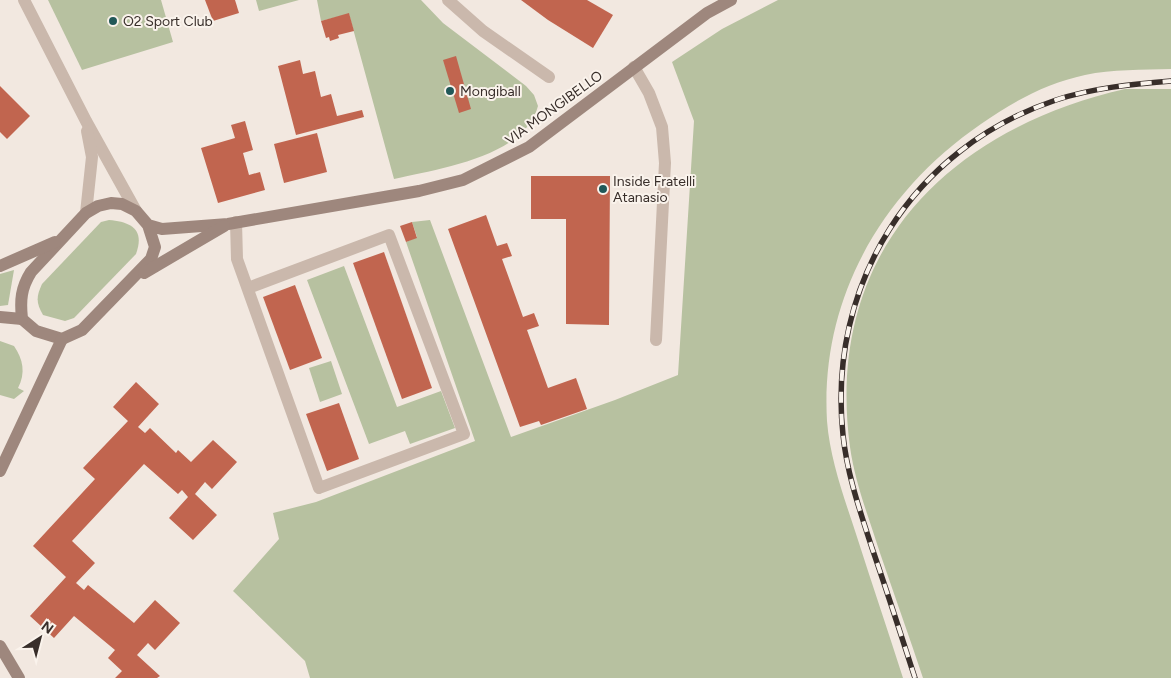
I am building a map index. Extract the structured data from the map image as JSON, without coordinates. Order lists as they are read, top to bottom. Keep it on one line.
{"streets":{"street":["VIA MONGIBELLO"]},"places":["O2 Sport Club","Mongiball","Inside Fratelli Atanasio"],"north":"top right"}
